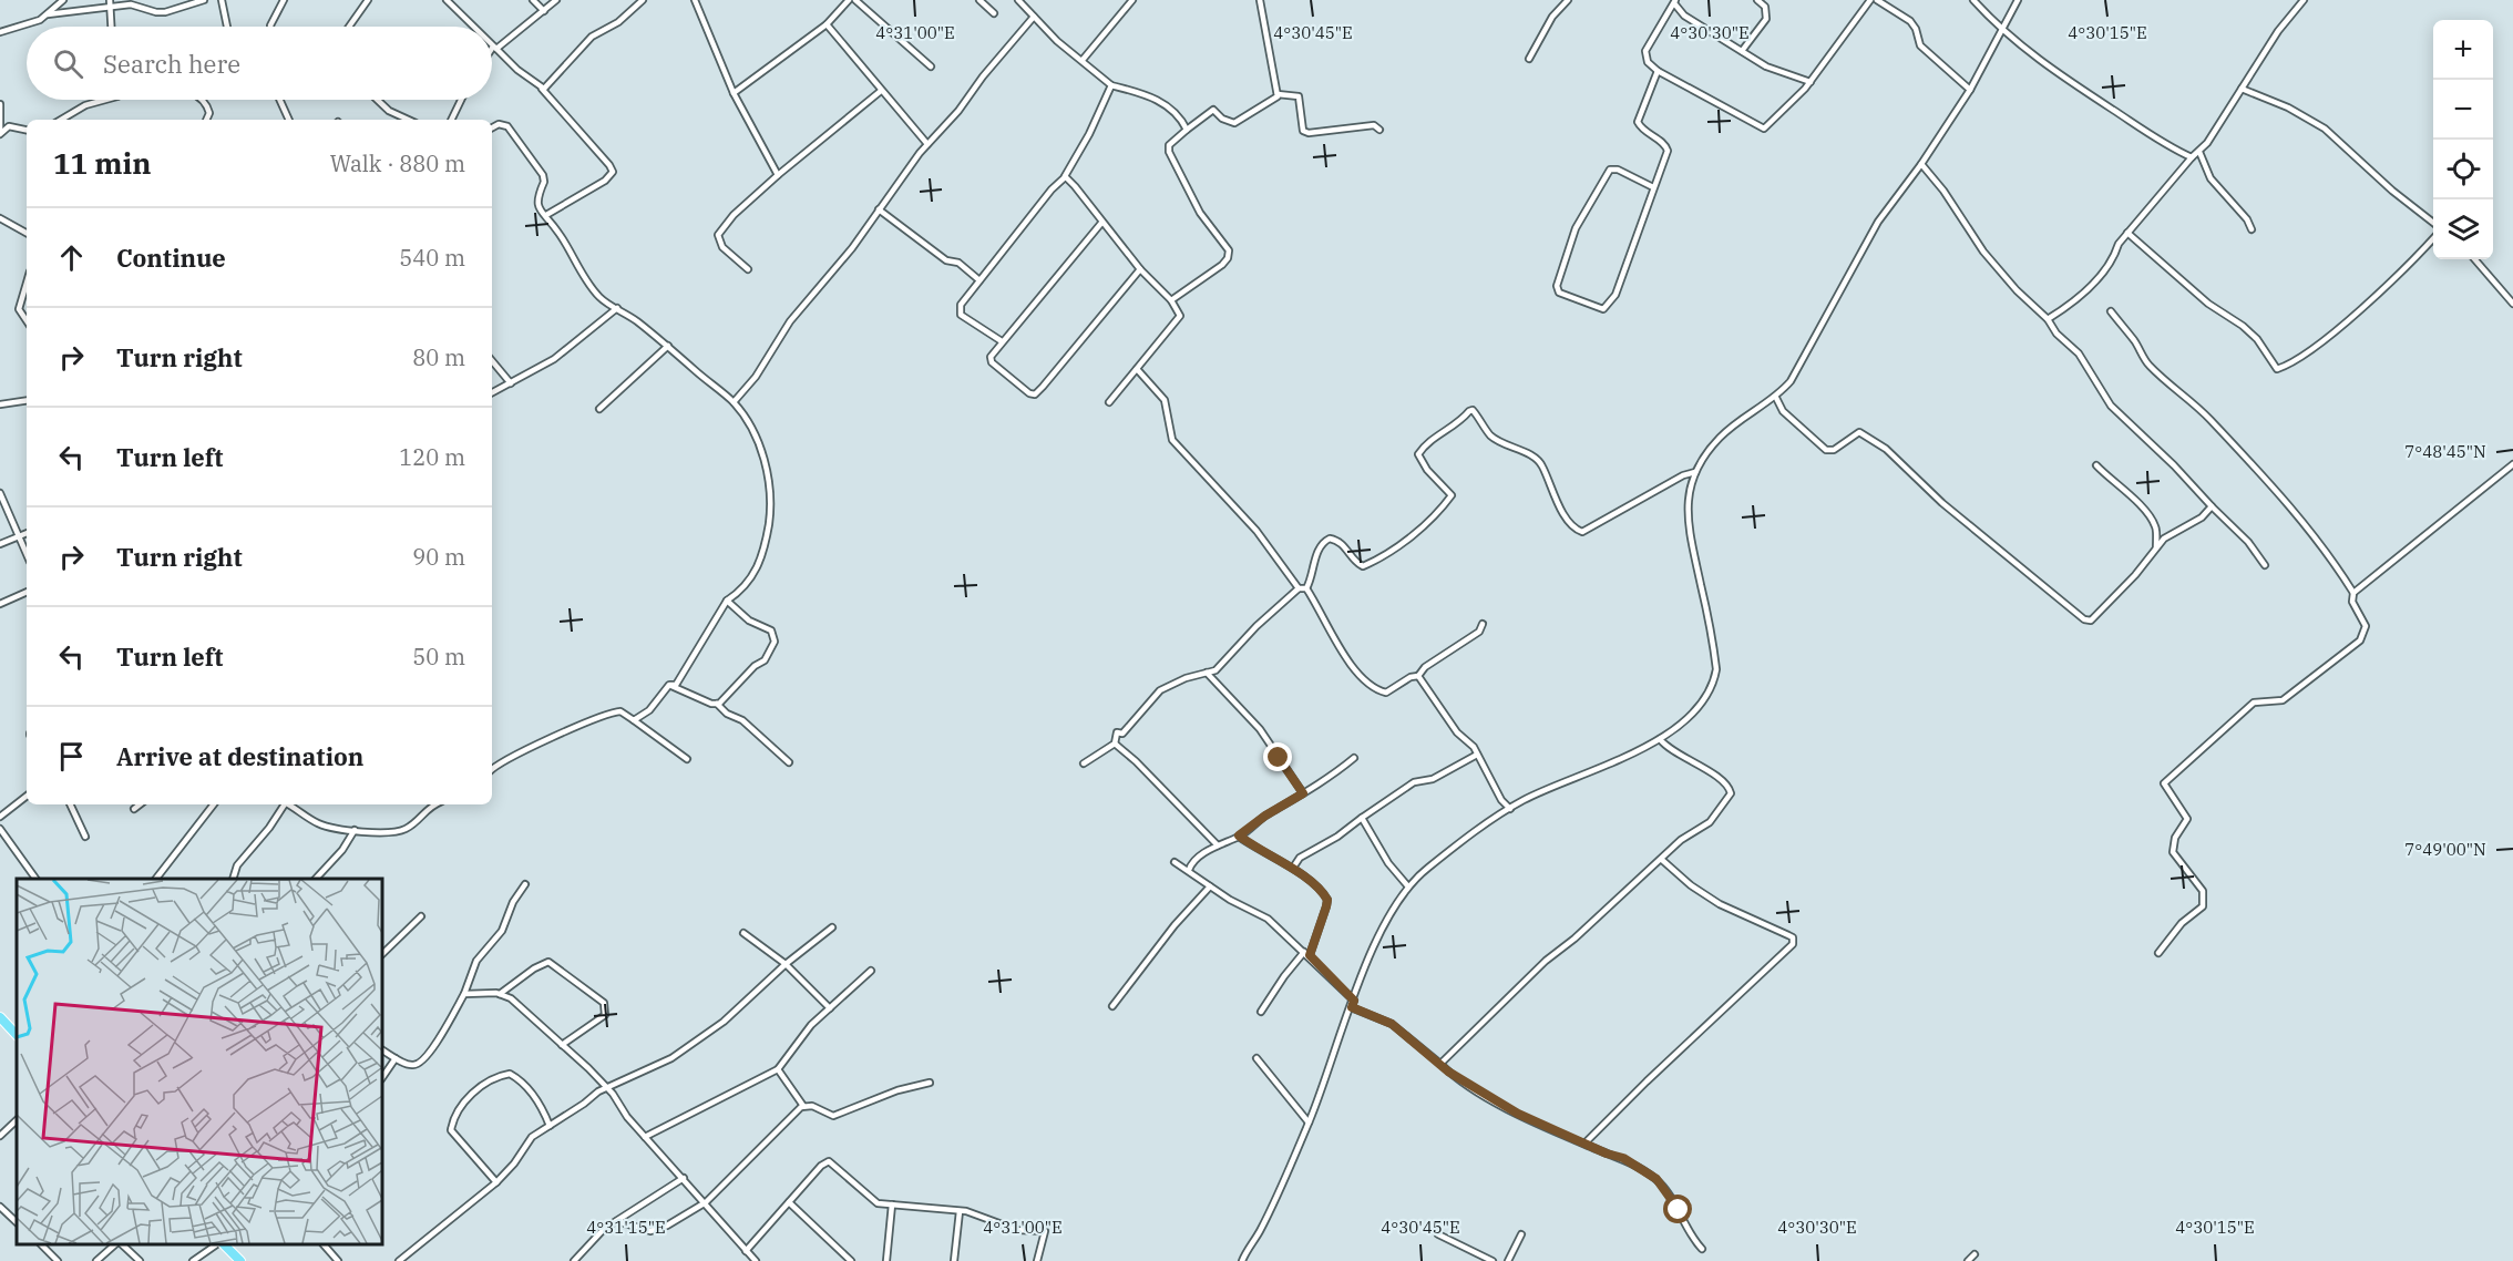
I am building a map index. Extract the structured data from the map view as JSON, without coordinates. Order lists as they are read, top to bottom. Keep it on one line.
{"page":{"map_buttons":["+","−"],"search":"Search here","heading":["11 min","Walk · 880 m"],"list":[["Continue","540 m"],["Turn right","80 m"],["Turn left","120 m"],["Turn right","90 m"],["Turn left","50 m"],"Arrive at destination"]},"coordinates":["4°31'00\"E","4°30'45\"E","4°30'30\"E","4°30'15\"E","7°48'45\"N","7°49'00\"N","4°31'15\"E"]}
